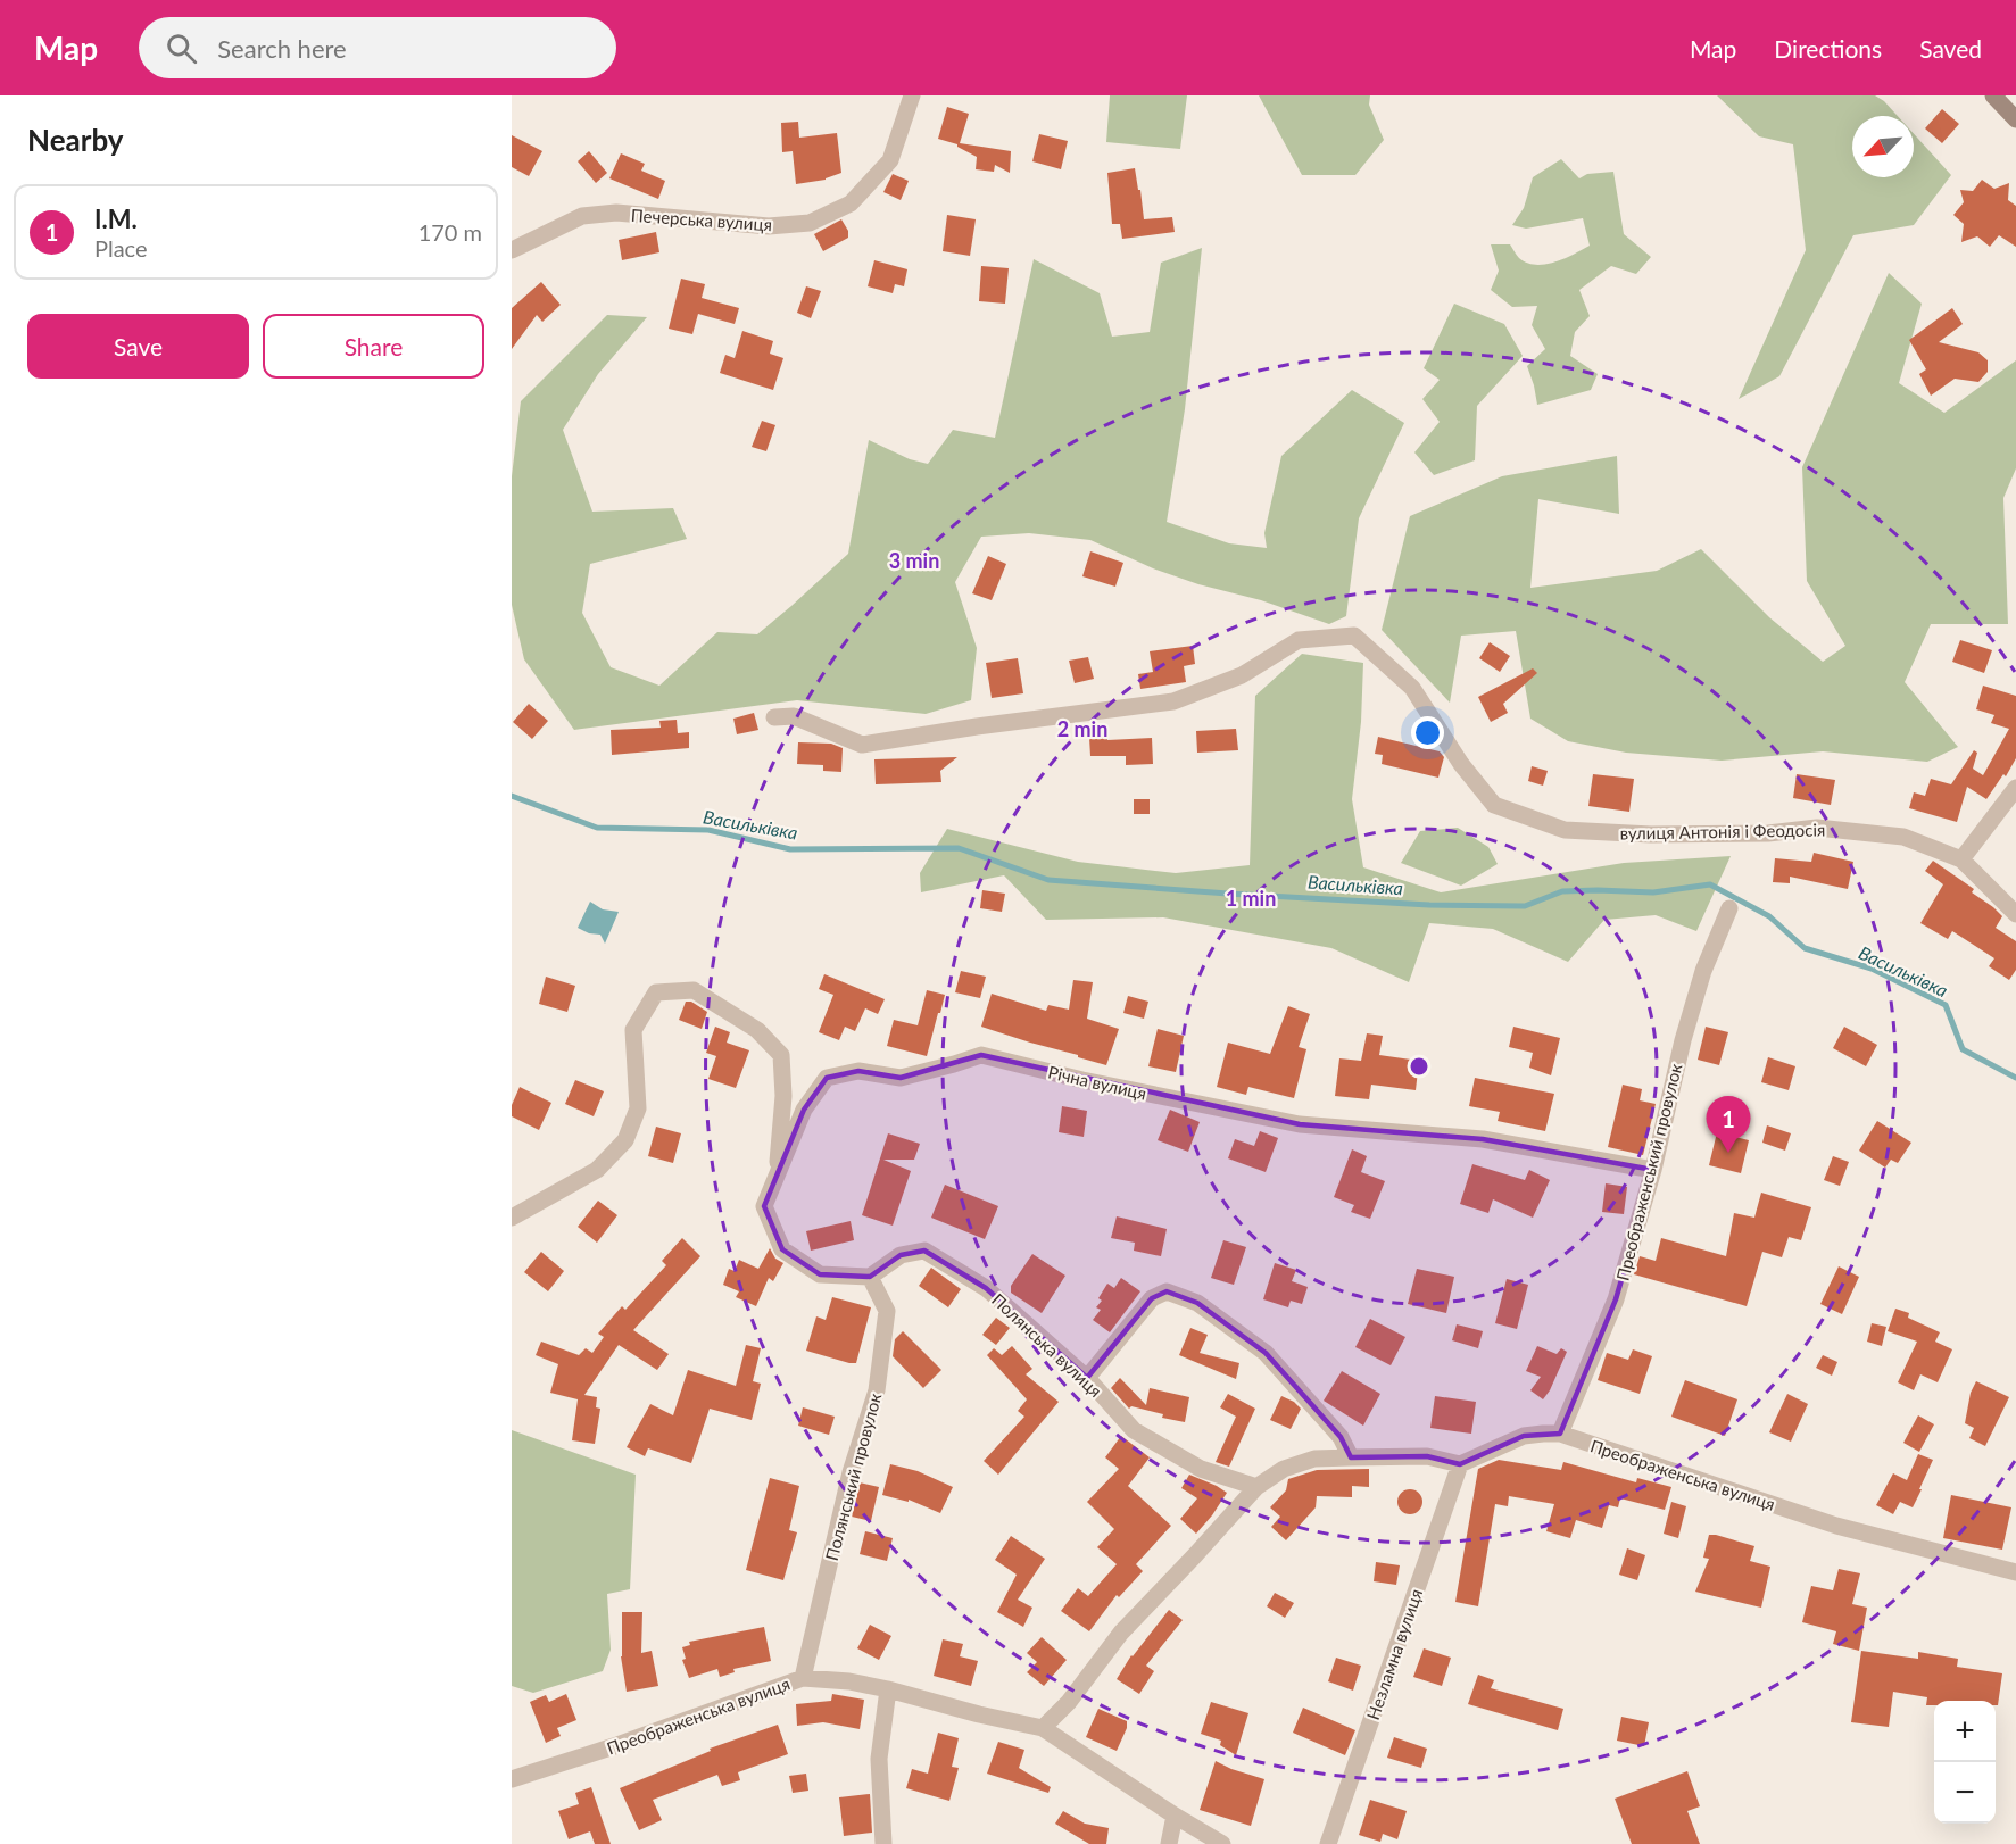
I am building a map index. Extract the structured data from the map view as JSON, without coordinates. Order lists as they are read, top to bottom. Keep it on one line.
{"streets":{"street":["Печерська вулиця","вулиця Антонія і Феодосія","Річна вулиця","Преображенський провулок","Полянська вулиця","Преображенська вулиця","Полянський провулок","Незламна вулиця"]},"crossings":[["Річна вулиця","Преображенський провулок"],["Річна вулиця","Полянська вулиця"],["Річна вулиця","Полянський провулок"],["Преображенський провулок","Преображенська вулиця"],["Полянська вулиця","Полянський провулок"],["Преображенська вулиця","Полянський провулок"],["Преображенська вулиця","Незламна вулиця"]],"water":["Васильківка"],"north":"bottom left","page":{"header":"Map","search":"Search here","nav":["Map","Directions","Saved"],"heading":"Nearby","list":[{"mark":"1","name":"І.М.","note":"Place","value":"170 m"}],"buttons":["Save","Share"],"pins":"1","map_buttons":["+","−"]},"rings":["3 min","2 min","1 min"]}
